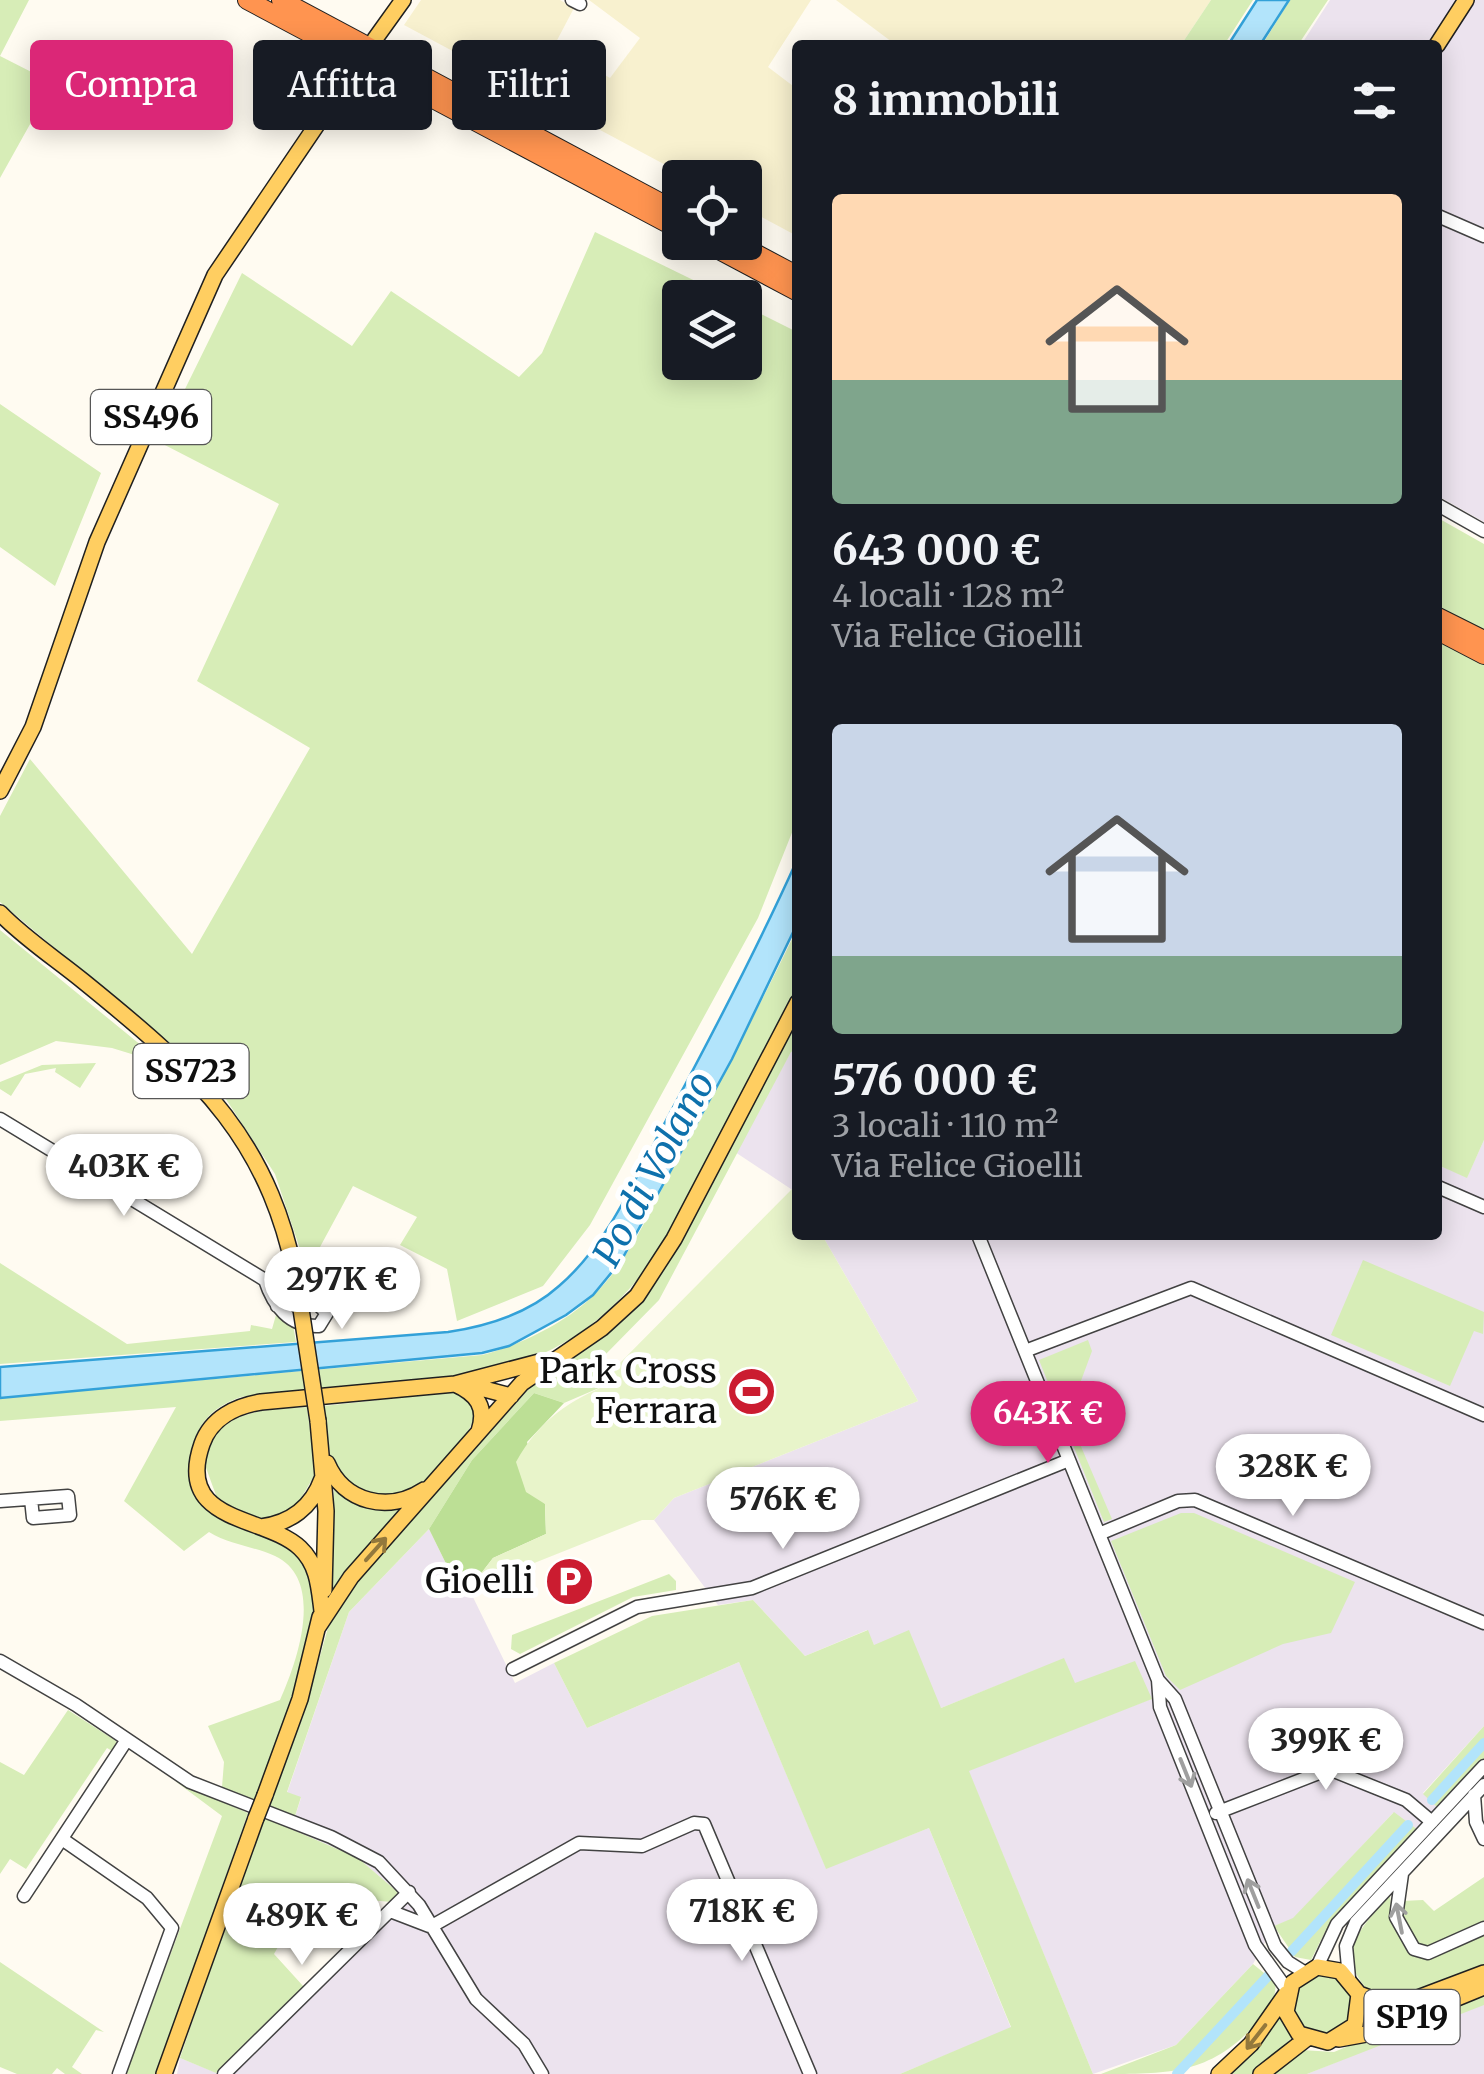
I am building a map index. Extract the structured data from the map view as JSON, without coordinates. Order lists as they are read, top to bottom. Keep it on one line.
{"streets":{"main road":["SS496","SS723","SP19"]},"water":["Po di Volano"],"places":{"sports":["Park Cross Ferrara"],"parking":["Gioelli"]},"page":{"chip":["Compra","Affitta","Filtri"],"heading":"8 immobili","list":[{"name":"643 000 €","note":"4 locali · 128 m² · Via Felice Gioelli"},{"name":"576 000 €","note":"3 locali · 110 m² · Via Felice Gioelli"}],"price":["403K €","297K €","643K €","328K €","576K €","399K €","718K €","489K €"]}}
